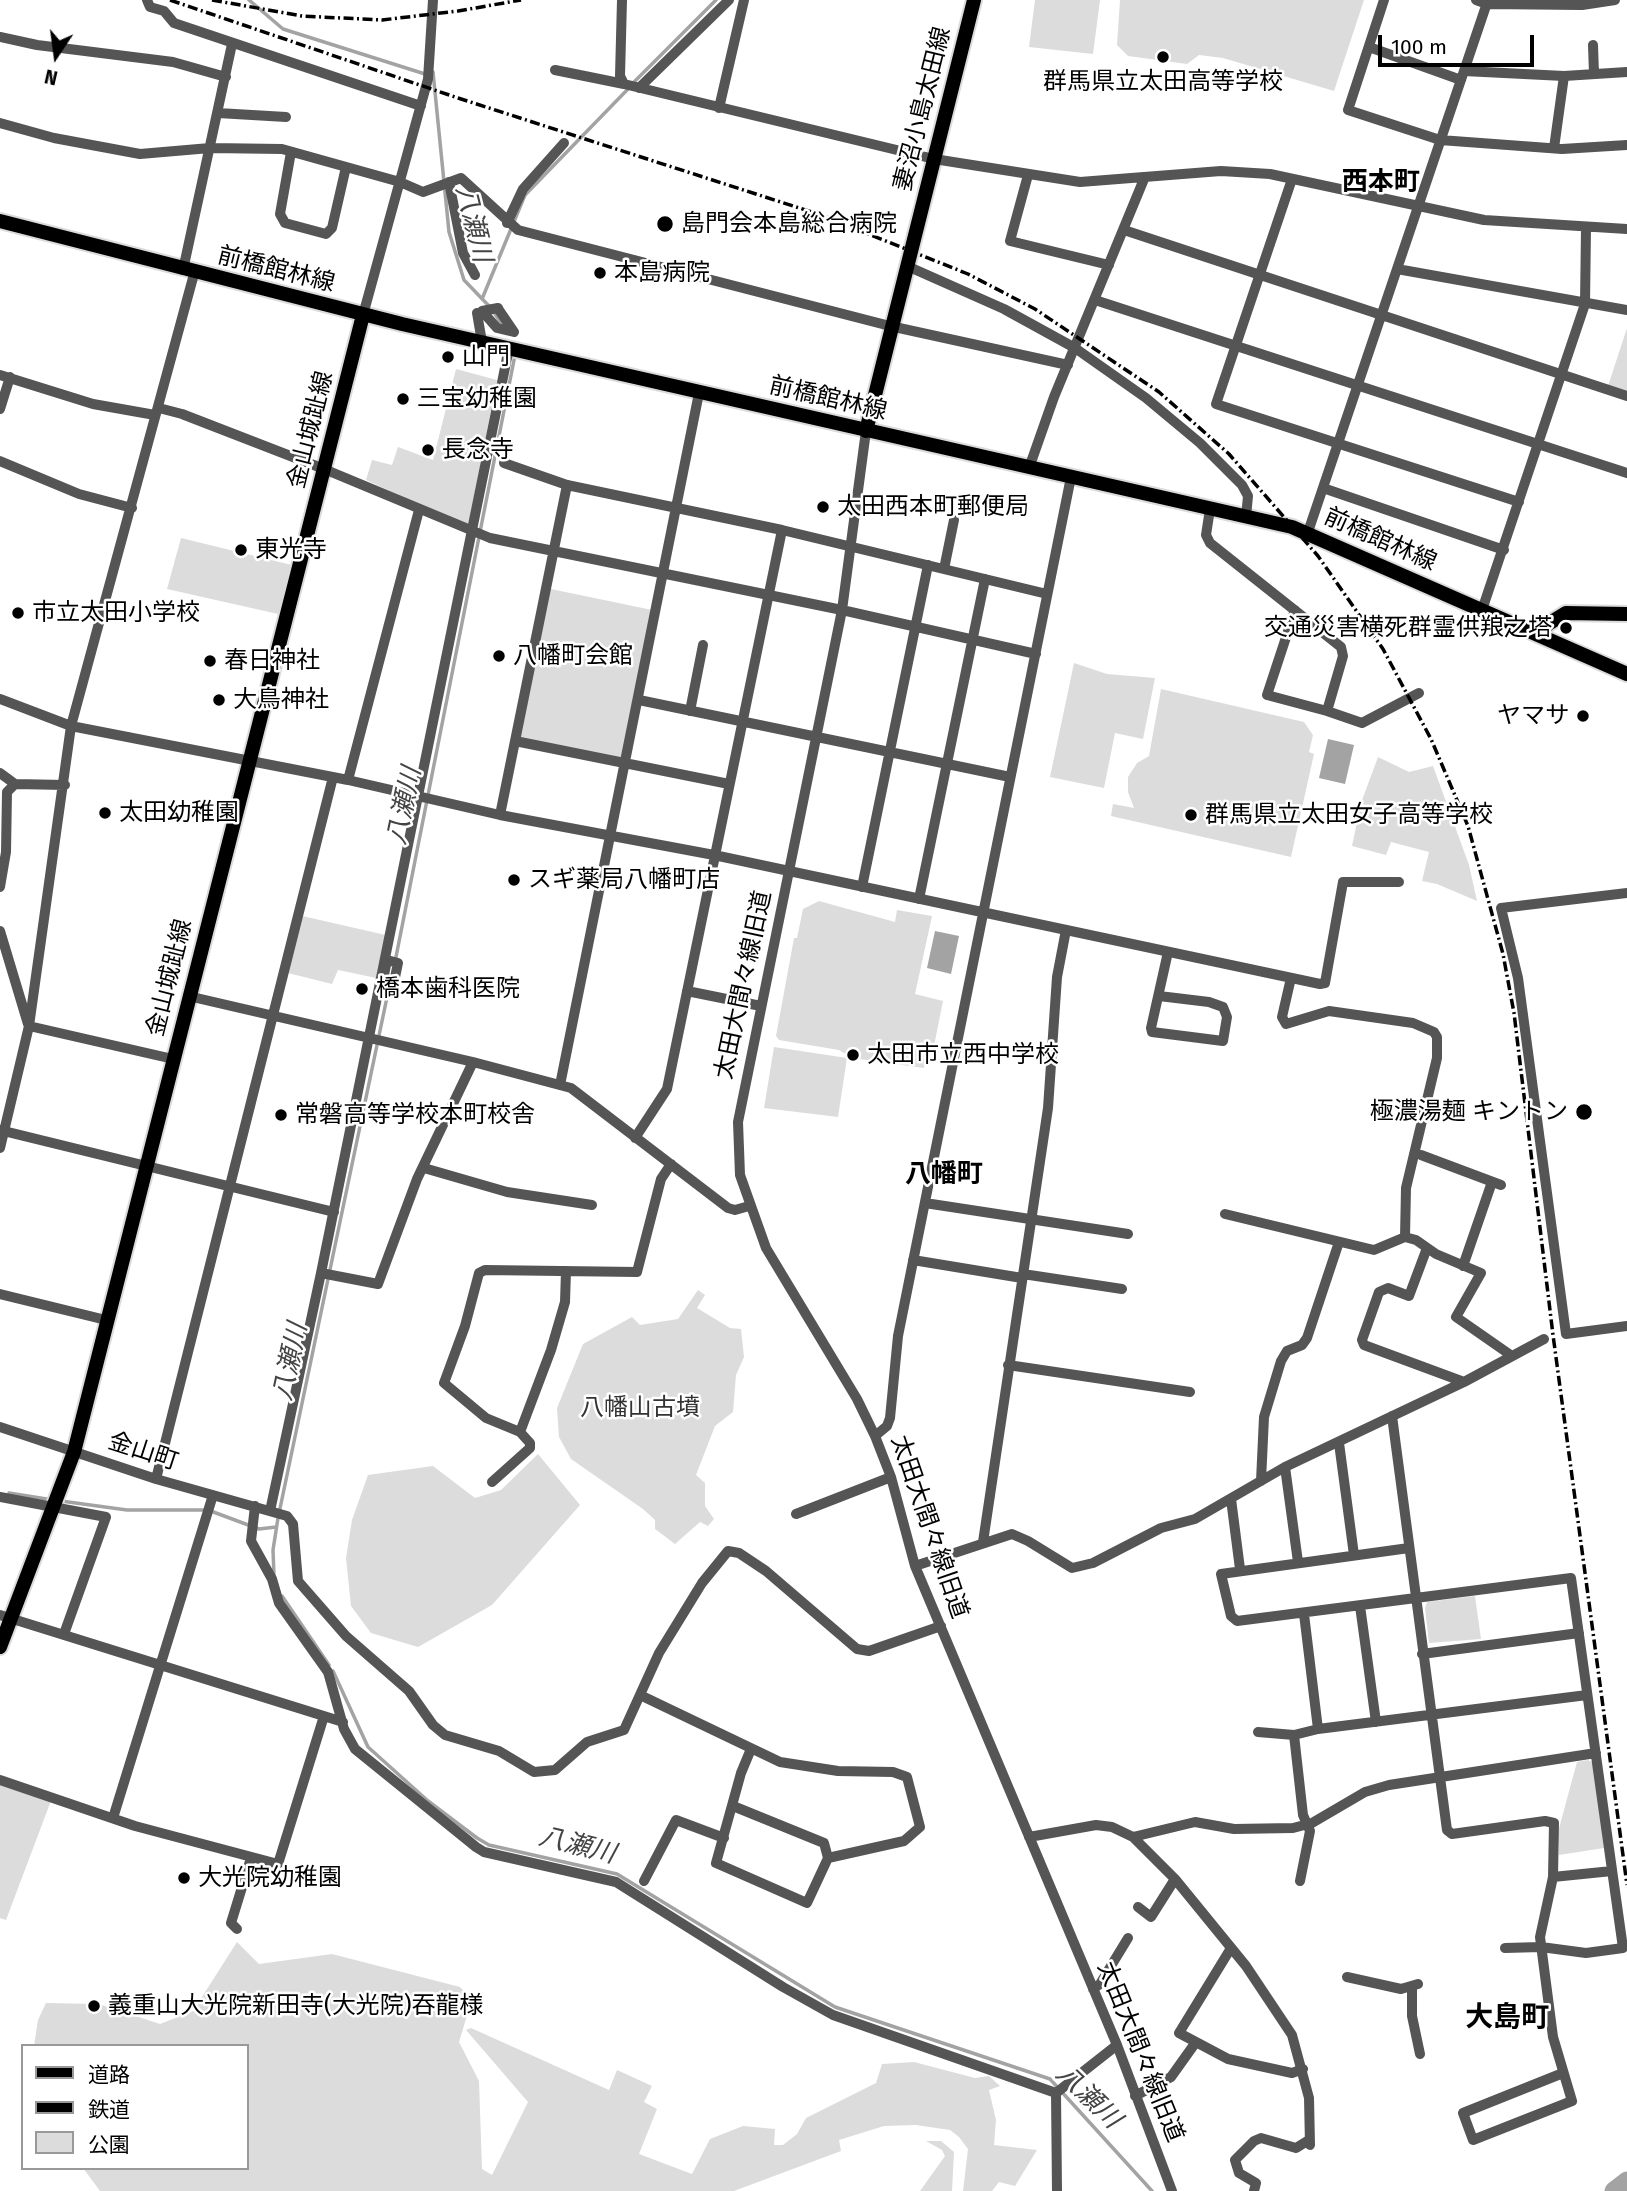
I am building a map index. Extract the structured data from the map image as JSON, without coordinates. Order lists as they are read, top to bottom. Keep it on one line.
{"streets":{"main road":["妻沼小島太田線","前橋館林線","金山城趾線"],"street":["太田大間々線旧道","金山町"]},"crossings":[["妻沼小島太田線","前橋館林線"],["妻沼小島太田線","太田大間々線旧道"],["前橋館林線","金山城趾線"],["前橋館林線","太田大間々線旧道"],["金山城趾線","金山町"]],"districts":["西本町","八幡町","大島町"],"water":["八瀬川"],"parks":["八幡山古墳"],"places":["群馬県立太田高等学校","島門会本島総合病院","本島病院","山門","三宝幼稚園","長念寺","太田西本町郵便局","東光寺","市立太田小学校","交通災害横死群霊供羪之塔","八幡町会館","春日神社","大鳥神社","ヤマサ","太田幼稚園","群馬県立太田女子高等学校","スギ薬局八幡町店","橋本歯科医院","太田市立西中学校","極濃湯麺 キントン","常磐高等学校本町校舎","大光院幼稚園","義重山大光院新田寺(大光院)吞龍様"],"legend":["道路","鉄道","公園"],"scale_bar":"100 m","north":"bottom"}
